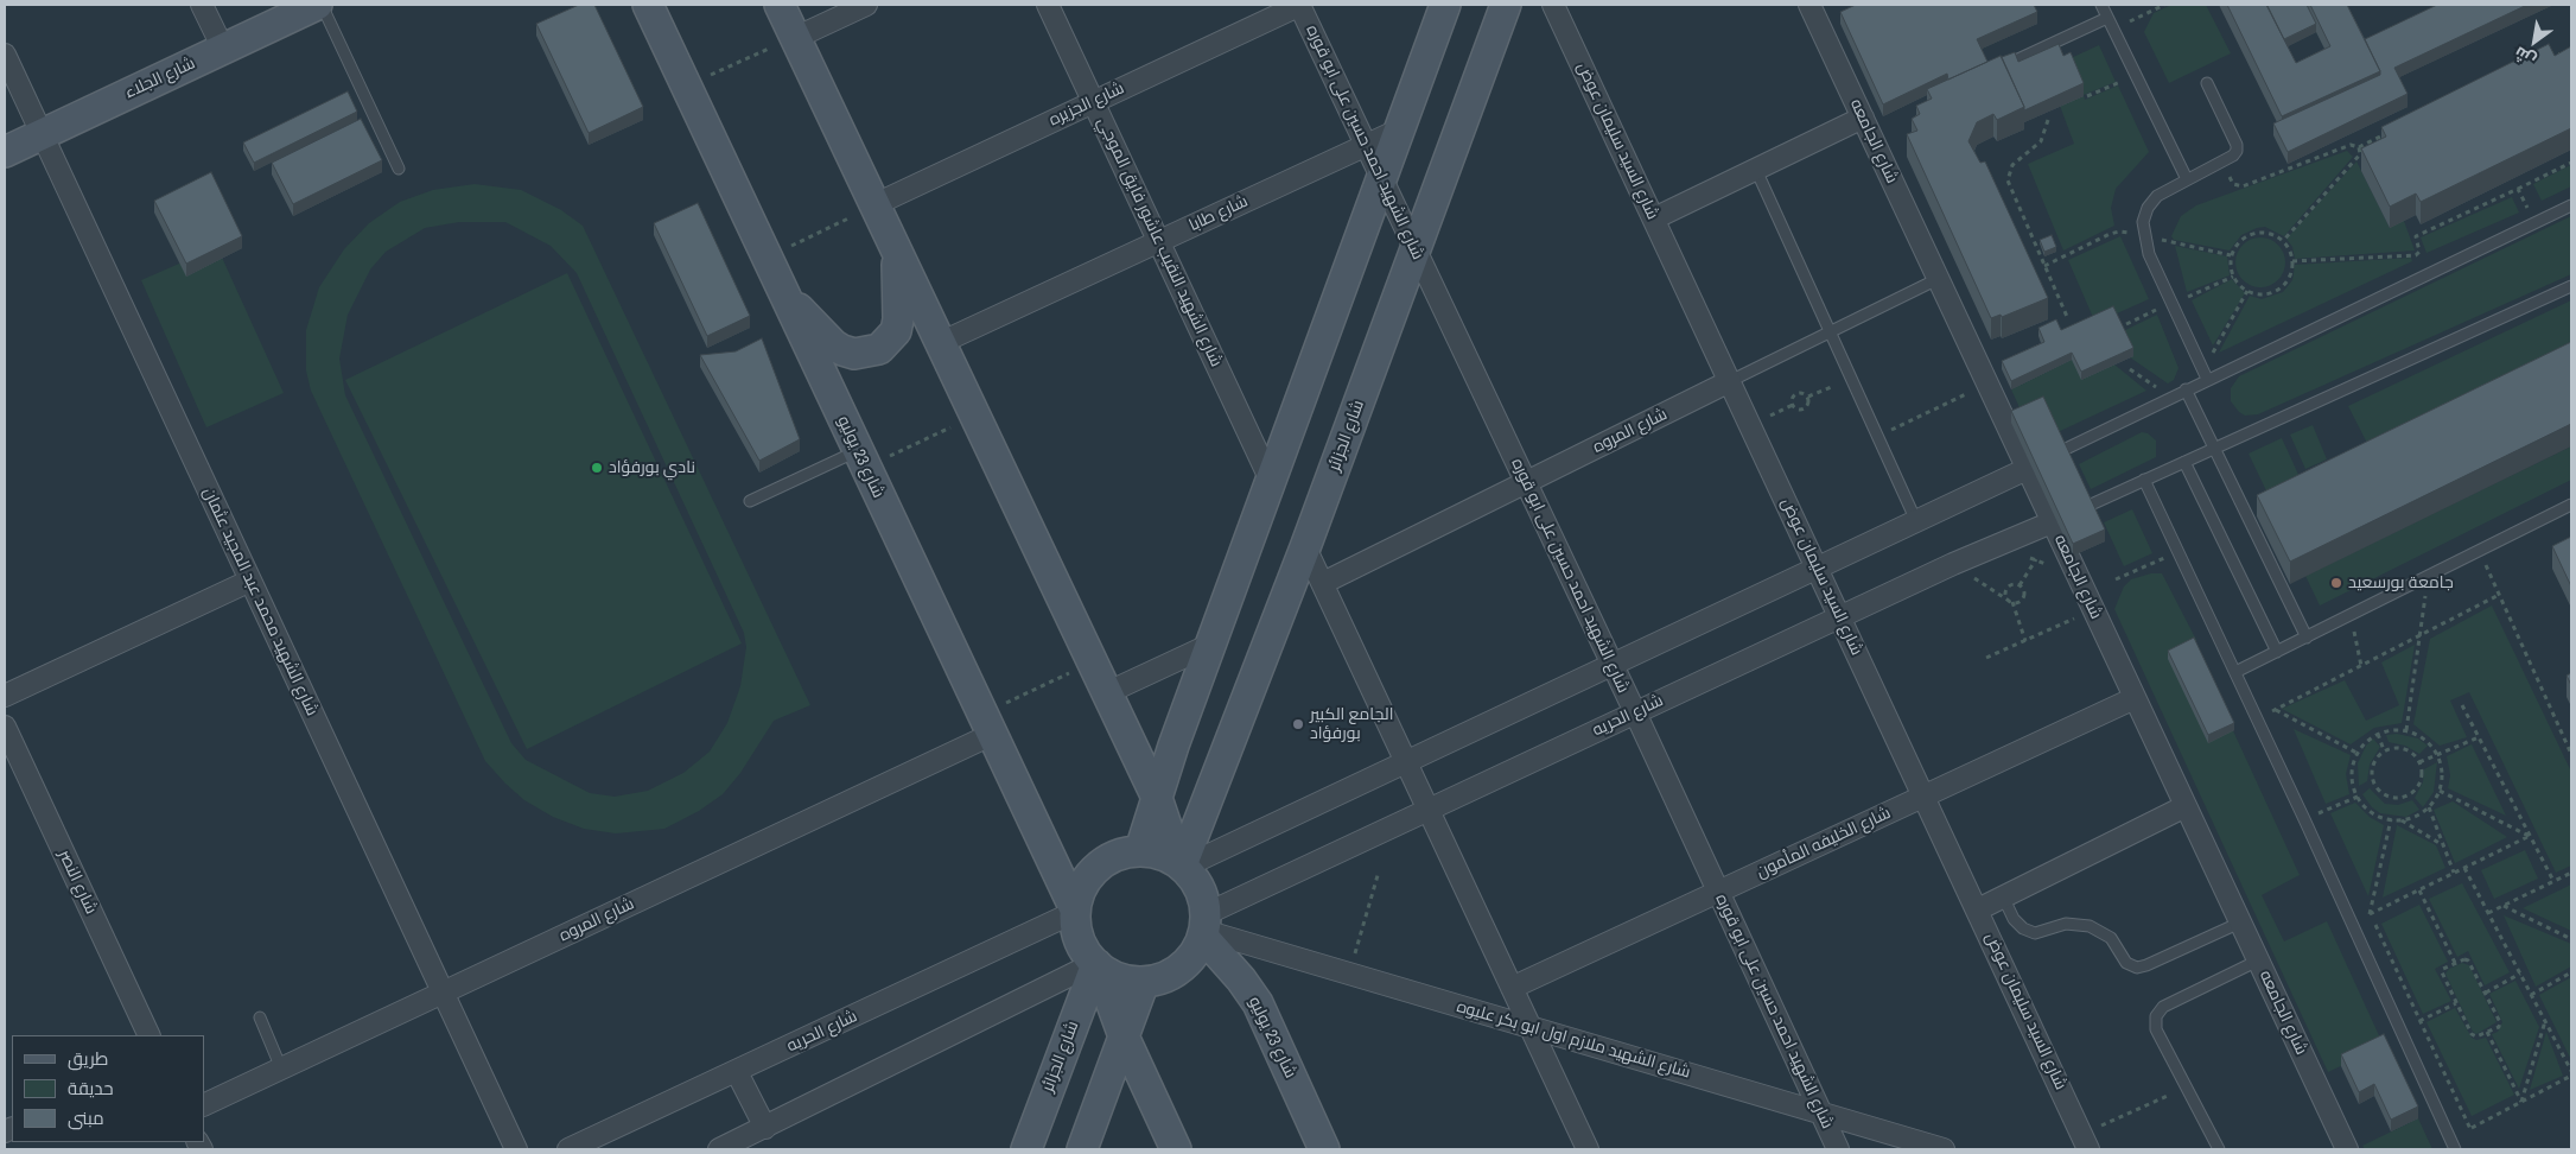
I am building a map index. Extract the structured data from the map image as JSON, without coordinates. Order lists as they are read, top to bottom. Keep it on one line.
{"streets":{"main road":["شارع الجلاء","شارع الجزائر","شارع 23 يوليو"],"street":["شارع الجزيره","شارع السيد سليمان عوض","شارع الجامعه","شارع الشهيد احمد حسين على ابو قوره","شارع طابا","شارع الشهيد النقيب عاشور فايق الموجي","شارع المروه","شارع الشهيد محمد عبد المجيد عثمان","شارع الحريه","شارع الخليفه المأمون","شارع النصر","شارع الشهيد ملازم اول ابو بكر عليوه"]},"crossings":[["شارع الجلاء","شارع الشهيد محمد عبد المجيد عثمان"],["شارع الجزيره","شارع الشهيد احمد حسين على ابو قوره"],["شارع الجزيره","شارع الشهيد النقيب عاشور فايق الموجي"],["شارع السيد سليمان عوض","شارع المروه"],["شارع السيد سليمان عوض","شارع الحريه"],["شارع السيد سليمان عوض","شارع الخليفه المأمون"],["شارع الجامعه","شارع المروه"],["شارع الجامعه","شارع الحريه"],["شارع الجامعه","شارع الخليفه المأمون"],["شارع الشهيد احمد حسين على ابو قوره","شارع طابا"],["شارع الشهيد احمد حسين على ابو قوره","شارع المروه"],["شارع الشهيد احمد حسين على ابو قوره","شارع الجزائر"],["شارع الشهيد احمد حسين على ابو قوره","شارع الحريه"],["شارع الشهيد احمد حسين على ابو قوره","شارع الخليفه المأمون"],["شارع الشهيد احمد حسين على ابو قوره","شارع الشهيد ملازم اول ابو بكر عليوه"],["شارع طابا","شارع الشهيد النقيب عاشور فايق الموجي"],["شارع المروه","شارع 23 يوليو"],["شارع المروه","شارع الشهيد محمد عبد المجيد عثمان"],["شارع الجزائر","شارع 23 يوليو"],["شارع الجزائر","شارع الحريه"],["شارع الجزائر","شارع الشهيد ملازم اول ابو بكر عليوه"],["شارع 23 يوليو","شارع الحريه"],["شارع 23 يوليو","شارع الشهيد ملازم اول ابو بكر عليوه"],["شارع الحريه","شارع الشهيد ملازم اول ابو بكر عليوه"]],"places":["نادي بورفؤاد","جامعة بورسعيد","الجامع الكبير بورفؤاد"],"legend":["طريق","حديقة","مبنى"],"north":"bottom left"}
